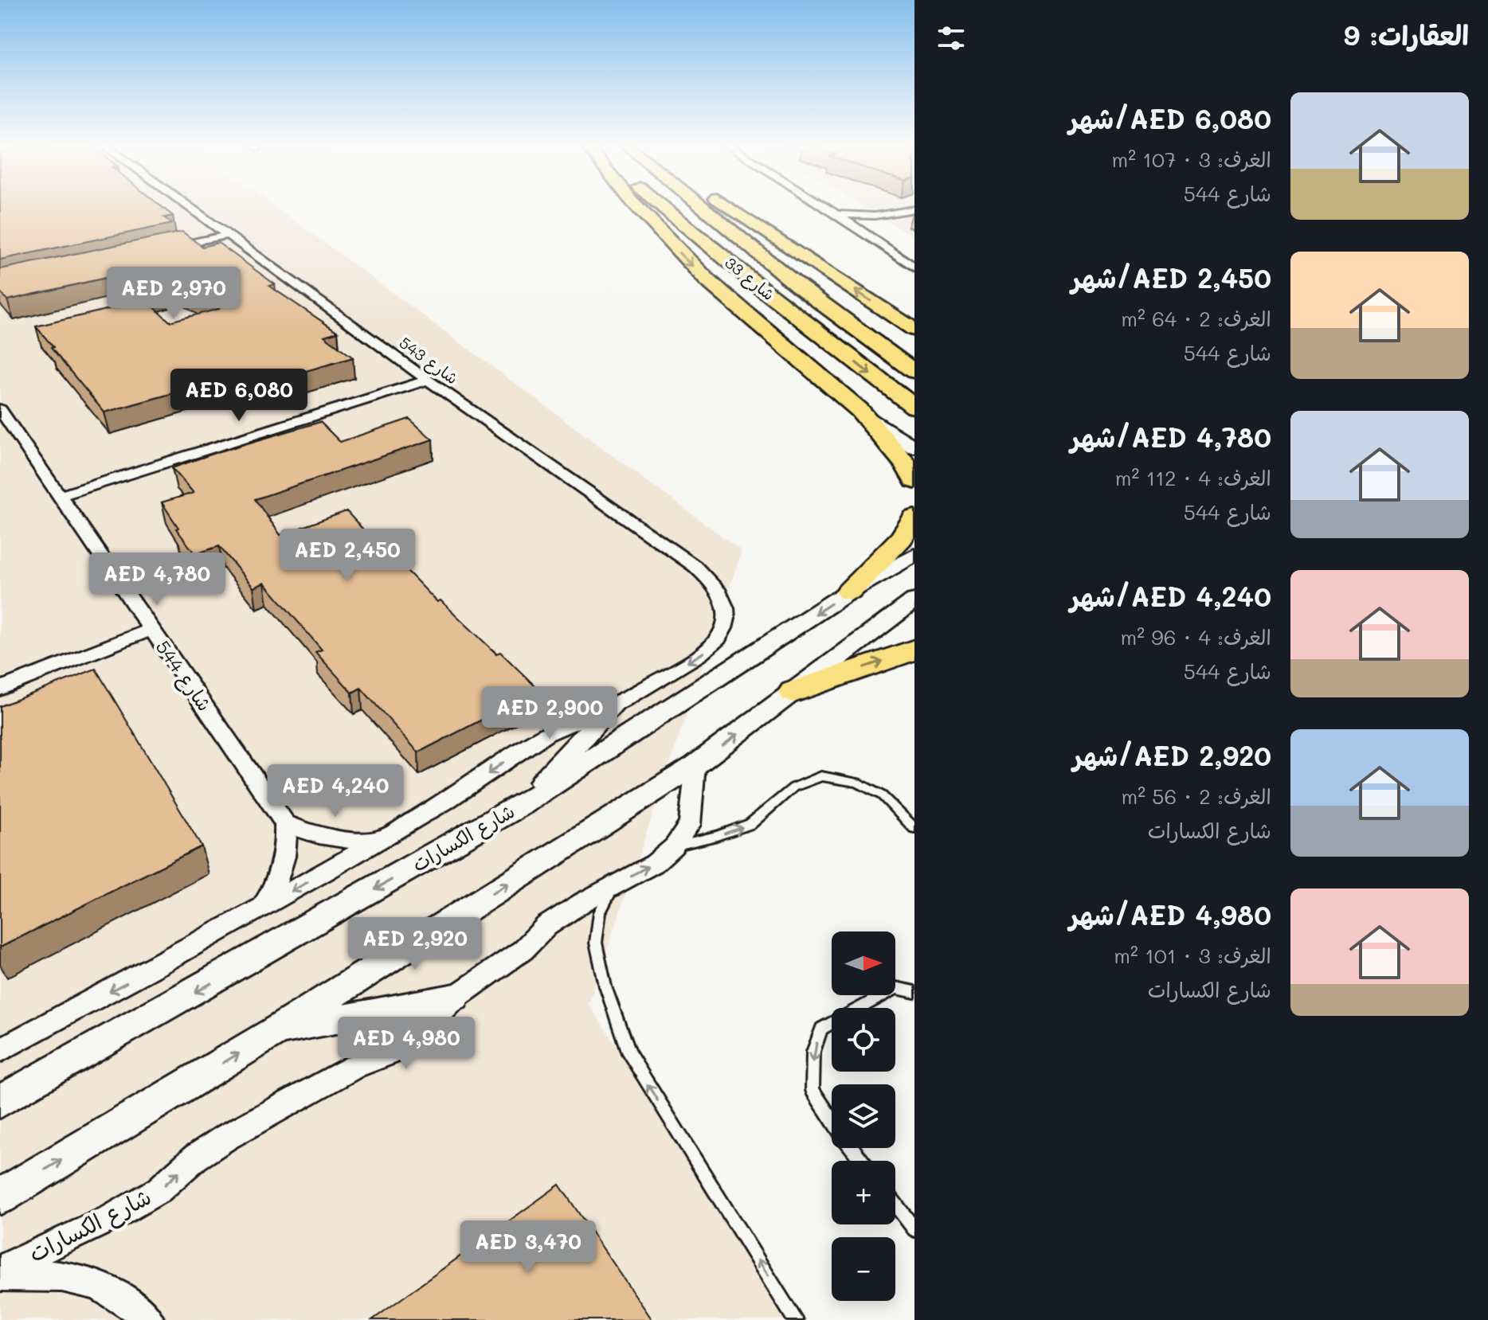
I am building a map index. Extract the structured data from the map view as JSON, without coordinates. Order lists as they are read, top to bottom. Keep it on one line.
{"streets":{"highway":["شارع 33"],"street":["شارع 543","شارع 544","شارع الكسارات"]},"north":"right","page":{"heading":"العقارات: 9","list":[{"name":"AED 6,080/شهر","note":"الغرف: 3 · 107 m² · شارع 544"},{"name":"AED 2,450/شهر","note":"الغرف: 2 · 64 m² · شارع 544"},{"name":"AED 4,780/شهر","note":"الغرف: 4 · 112 m² · شارع 544"},{"name":"AED 4,240/شهر","note":"الغرف: 4 · 96 m² · شارع 544"},{"name":"AED 2,920/شهر","note":"الغرف: 2 · 56 m² · شارع الكسارات"},{"name":"AED 4,980/شهر","note":"الغرف: 3 · 101 m² · شارع الكسارات"}],"price":["AED 2,970","AED 6,080","AED 2,450","AED 4,780","AED 2,900","AED 4,240","AED 2,920","AED 4,980","AED 3,470"],"map_buttons":["+","−"]}}
